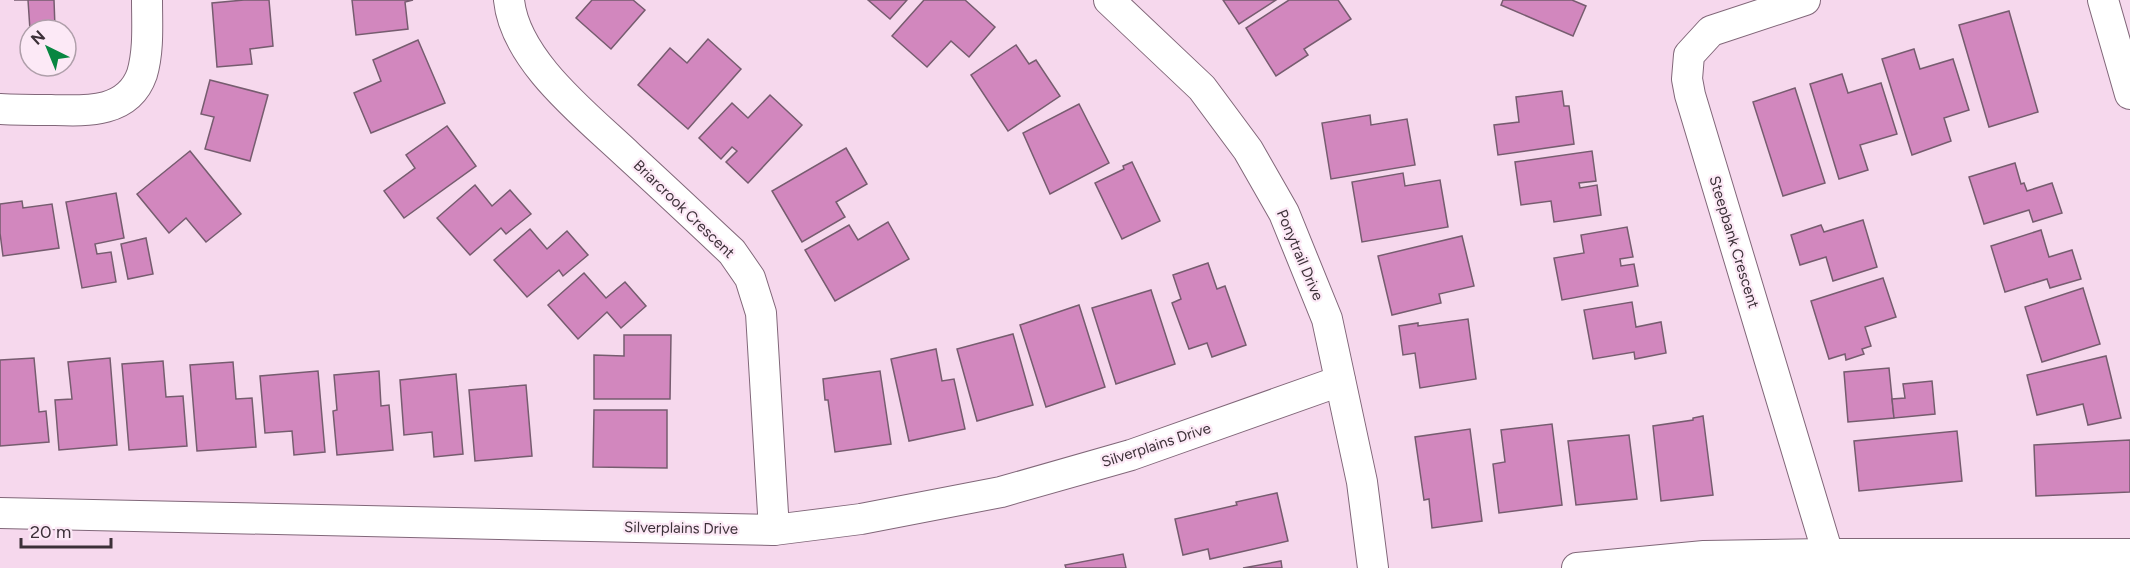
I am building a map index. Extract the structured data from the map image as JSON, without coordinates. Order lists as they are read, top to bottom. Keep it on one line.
{"streets":{"street":["Briarcrook Crescent","Steepbank Crescent","Ponytrail Drive","Silverplains Drive"]},"crossings":[["Briarcrook Crescent","Silverplains Drive"],["Ponytrail Drive","Silverplains Drive"]],"scale_bar":"20 m","north":"top left"}
